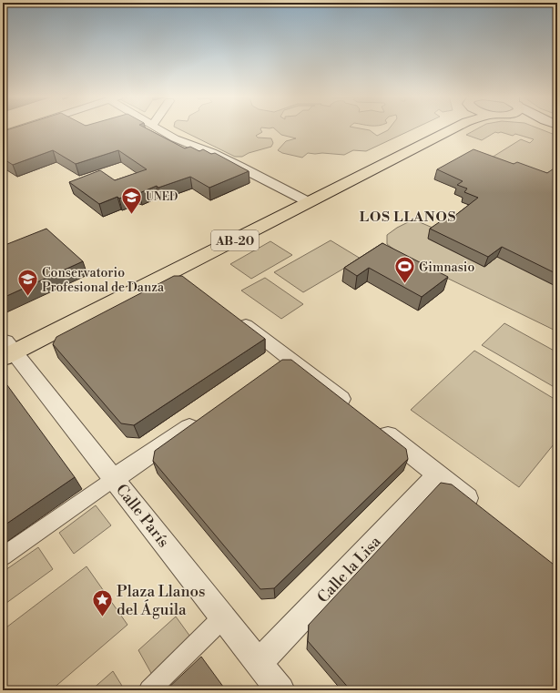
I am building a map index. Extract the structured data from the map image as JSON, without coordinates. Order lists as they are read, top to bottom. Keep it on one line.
{"streets":{"main road":["AB-20"],"street":["Calle París","Calle la Lisa"]},"crossings":[["AB-20","Calle París"],["Calle París","Calle la Lisa"]],"districts":["LOS LLANOS"],"places":{"school or university":["UNED","Conservatorio Profesional de Danza"],"sports":["Gimnasio"],"place":["Plaza Llanos del Águila"]}}
